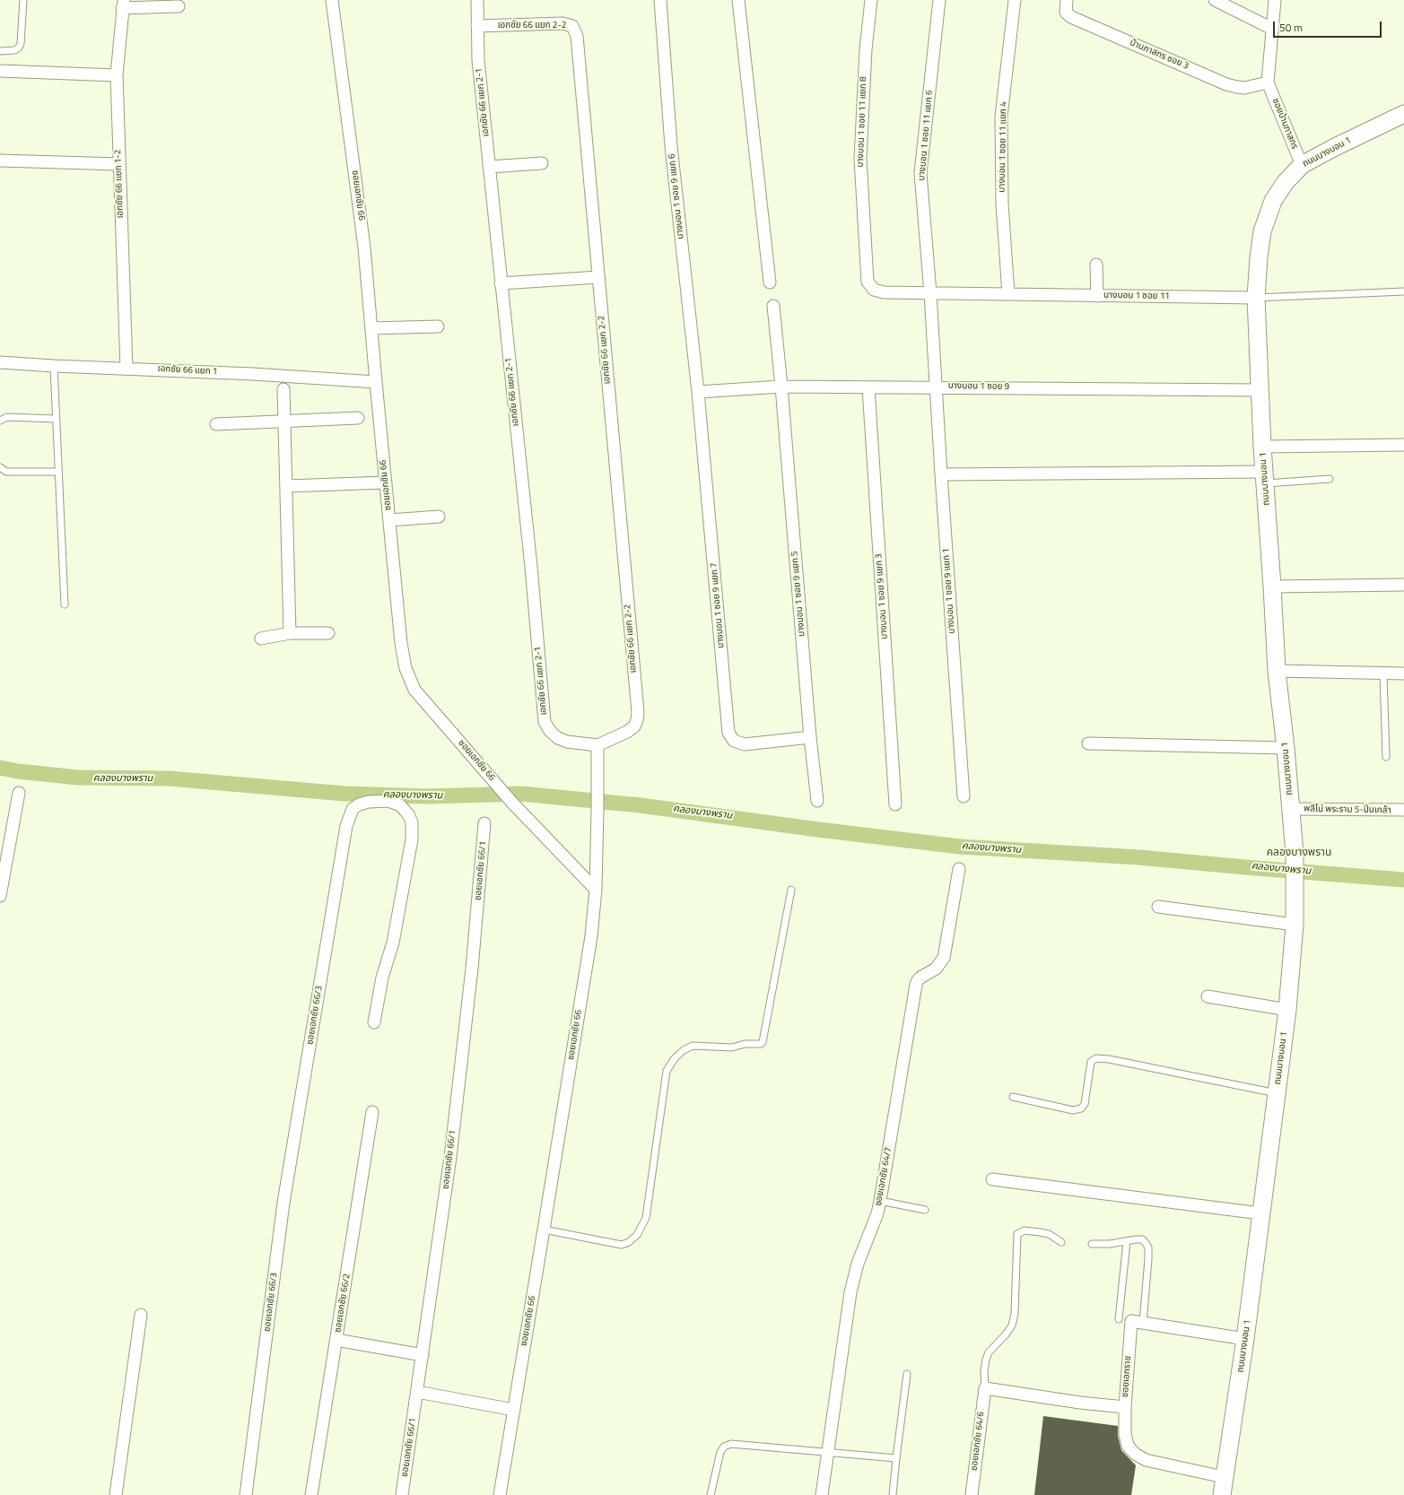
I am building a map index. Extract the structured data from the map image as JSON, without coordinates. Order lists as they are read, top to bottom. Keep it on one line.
{"streets":{"main road":["ถนนบางบอน 1"],"street":["เอกชัย 66 แยก 2-2","บ้านภาสกร ซอย 3","เอกชัย 66 แยก 2-1","บางบอน 1 ซอย 11 แยก 8","ซอยบ้านภาสกร","บางบอน 1 ซอย 11 แยก 6","บางบอน 1 ซอย 11 แยก 4","เอกชัย 66 แยก 1-2","ซอยเอกชัย 66","บางบอน 1 ซอย 9 แยก 6","บางบอน 1 ซอย 11","เอกชัย 66 แยก 1","บางบอน 1 ซอย 9","บางบอน 1 ซอย 9 แยก 1","บางบอน 1 ซอย 9 แยก 5","บางบอน 1 ซอย 9 แยก 3","บางบอน 1 ซอย 9 แยก 7","พลีโน่ พระราม 5-ปิ่นเกล้า","ซอยเอกชัย 66/1","ซอยเอกชัย 66/3","ซอยเอกชัย 64/7","ซอยเอกชัย 66/2","ซอยเอกราช","ซอยเอกชัย 64/6"]},"crossings":[["เอกชัย 66 แยก 2-2","เอกชัย 66 แยก 2-1"],["บ้านภาสกร ซอย 3","ซอยบ้านภาสกร"],["บางบอน 1 ซอย 11 แยก 8","บางบอน 1 ซอย 11"],["ซอยบ้านภาสกร","ถนนบางบอน 1"],["บางบอน 1 ซอย 11 แยก 6","บางบอน 1 ซอย 11"],["บางบอน 1 ซอย 11 แยก 6","บางบอน 1 ซอย 9"],["บางบอน 1 ซอย 11 แยก 6","บางบอน 1 ซอย 9 แยก 1"],["บางบอน 1 ซอย 11 แยก 4","บางบอน 1 ซอย 11"],["ถนนบางบอน 1","บางบอน 1 ซอย 11"],["ถนนบางบอน 1","บางบอน 1 ซอย 9"],["ถนนบางบอน 1","พลีโน่ พระราม 5-ปิ่นเกล้า"],["ถนนบางบอน 1","ซอยเอกราช"],["เอกชัย 66 แยก 1-2","เอกชัย 66 แยก 1"],["ซอยเอกชัย 66","เอกชัย 66 แยก 1"],["บางบอน 1 ซอย 9 แยก 6","บางบอน 1 ซอย 9"],["บางบอน 1 ซอย 9 แยก 6","บางบอน 1 ซอย 9 แยก 7"],["บางบอน 1 ซอย 9","บางบอน 1 ซอย 9 แยก 1"],["บางบอน 1 ซอย 9","บางบอน 1 ซอย 9 แยก 5"],["บางบอน 1 ซอย 9","บางบอน 1 ซอย 9 แยก 3"],["บางบอน 1 ซอย 9","บางบอน 1 ซอย 9 แยก 7"],["บางบอน 1 ซอย 9 แยก 5","บางบอน 1 ซอย 9 แยก 7"],["ซอยเอกราช","ซอยเอกชัย 64/6"]],"districts":["คลองบางพราน"],"water":["คลองบางพราน"],"scale_bar":"50 m"}
